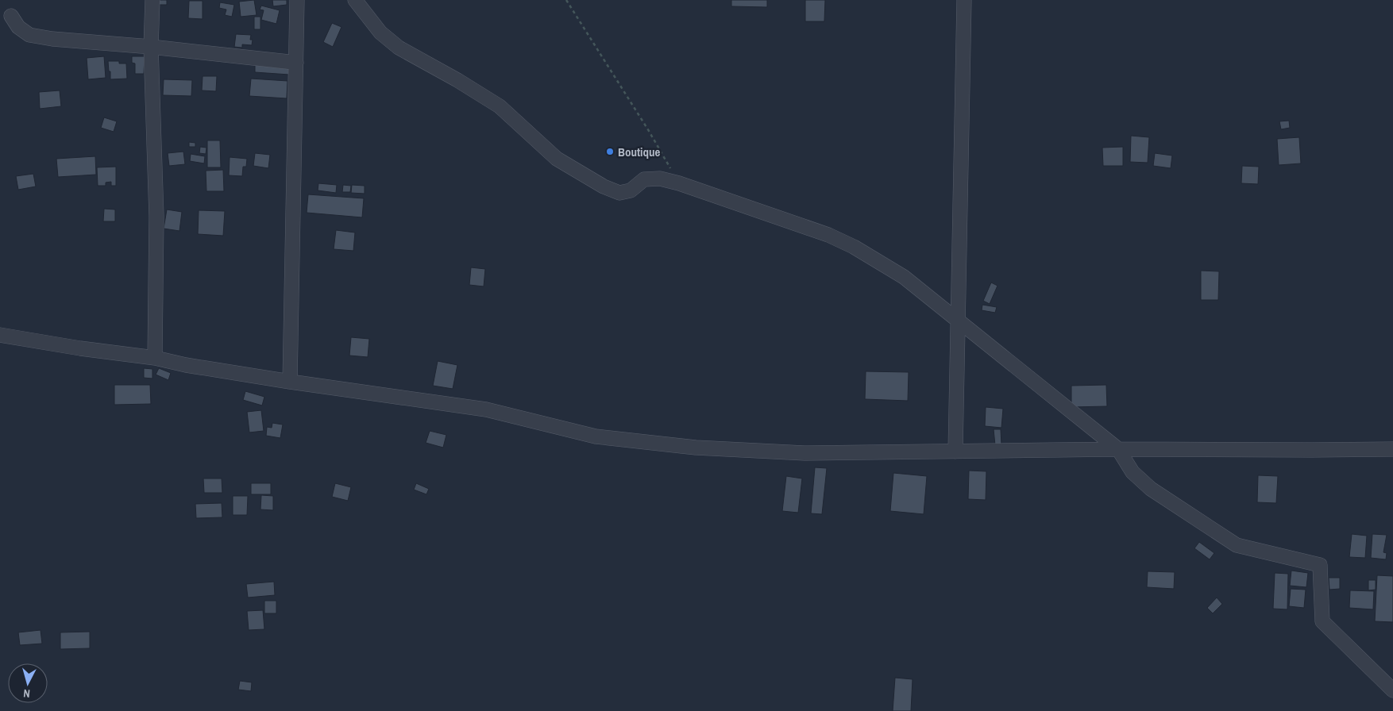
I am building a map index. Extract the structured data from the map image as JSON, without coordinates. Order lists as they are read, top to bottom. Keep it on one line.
{"places":["Boutique"],"north":"bottom"}
